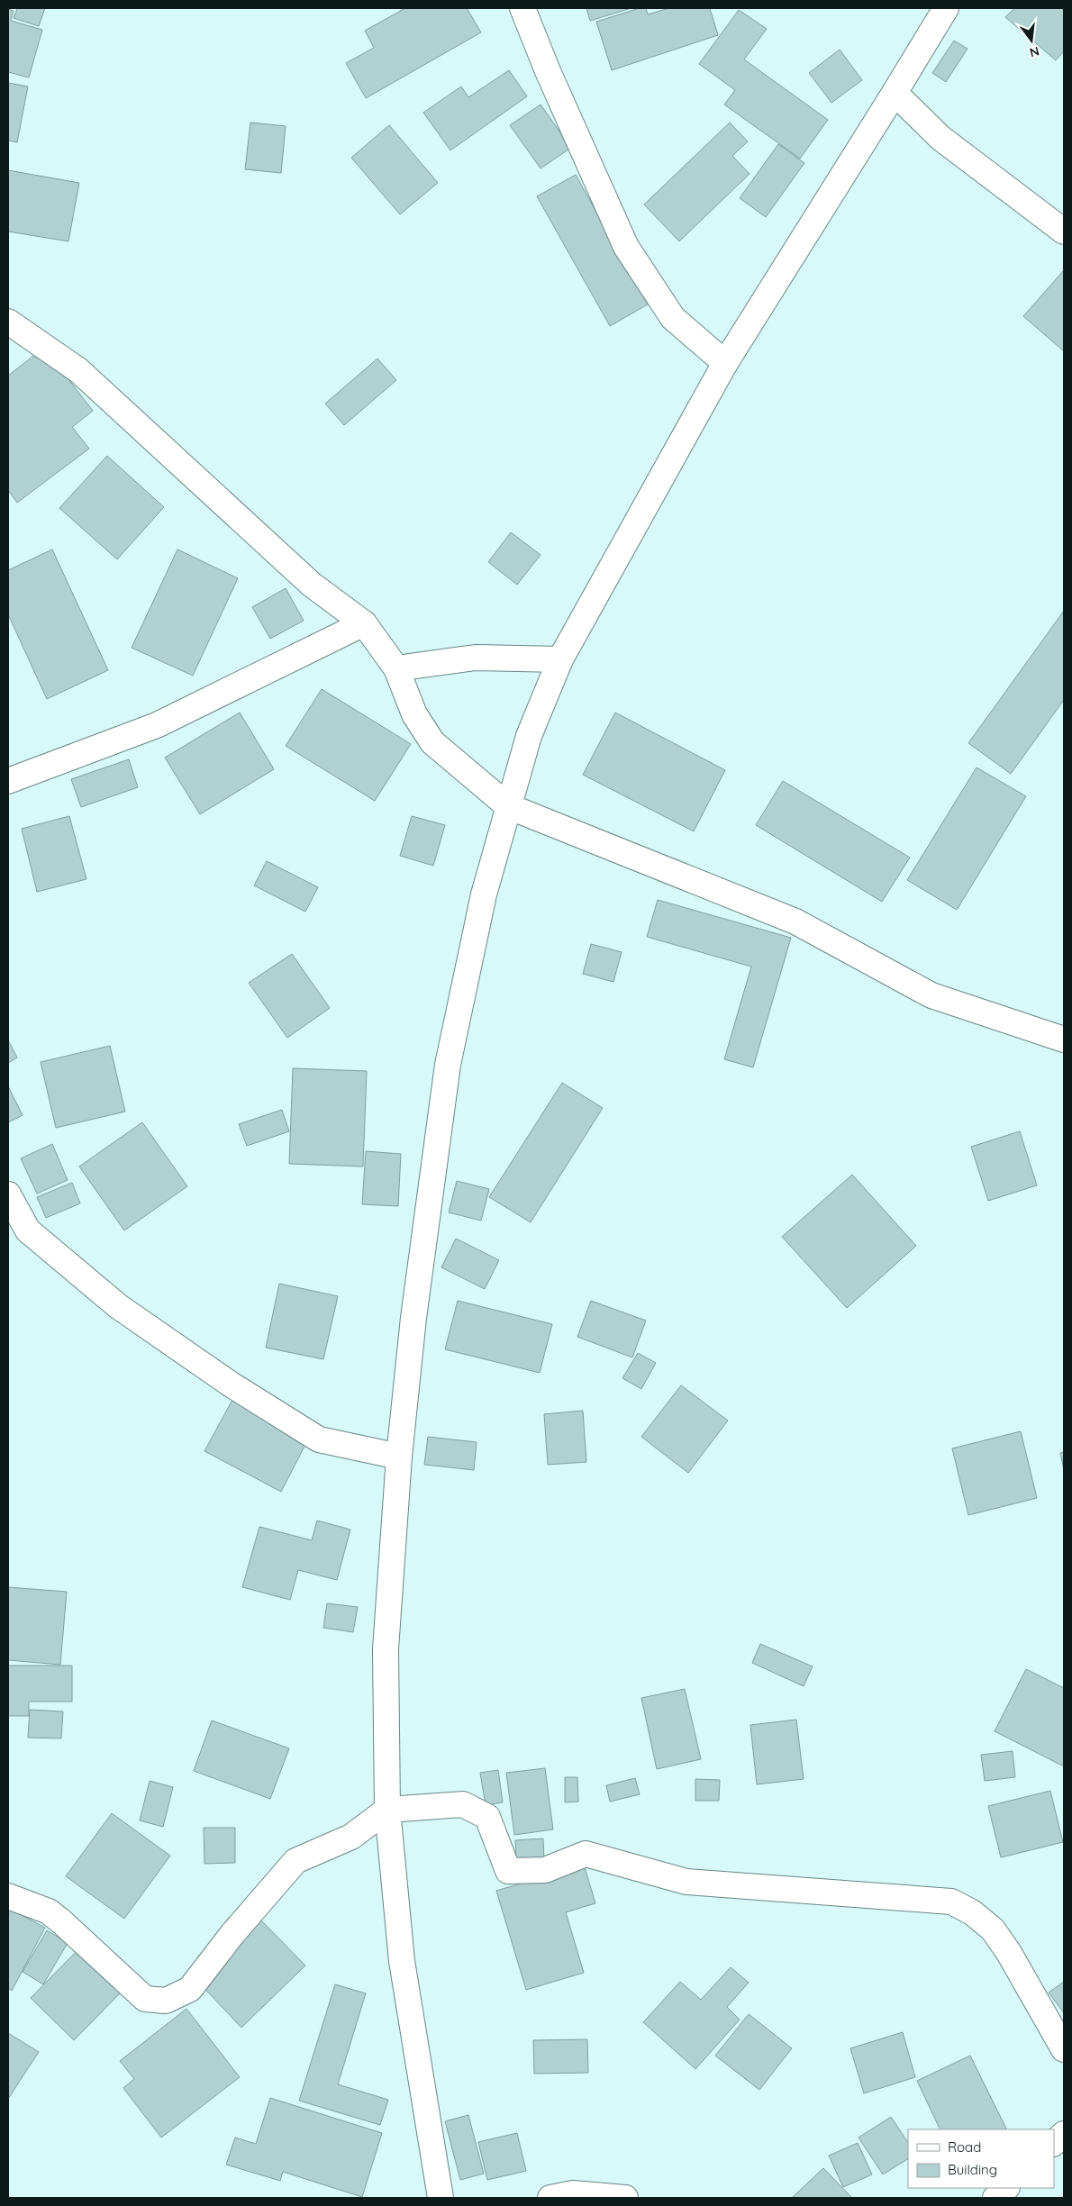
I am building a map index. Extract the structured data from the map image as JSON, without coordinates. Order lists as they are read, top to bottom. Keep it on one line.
{"legend":["Road","Building"],"north":"bottom"}
